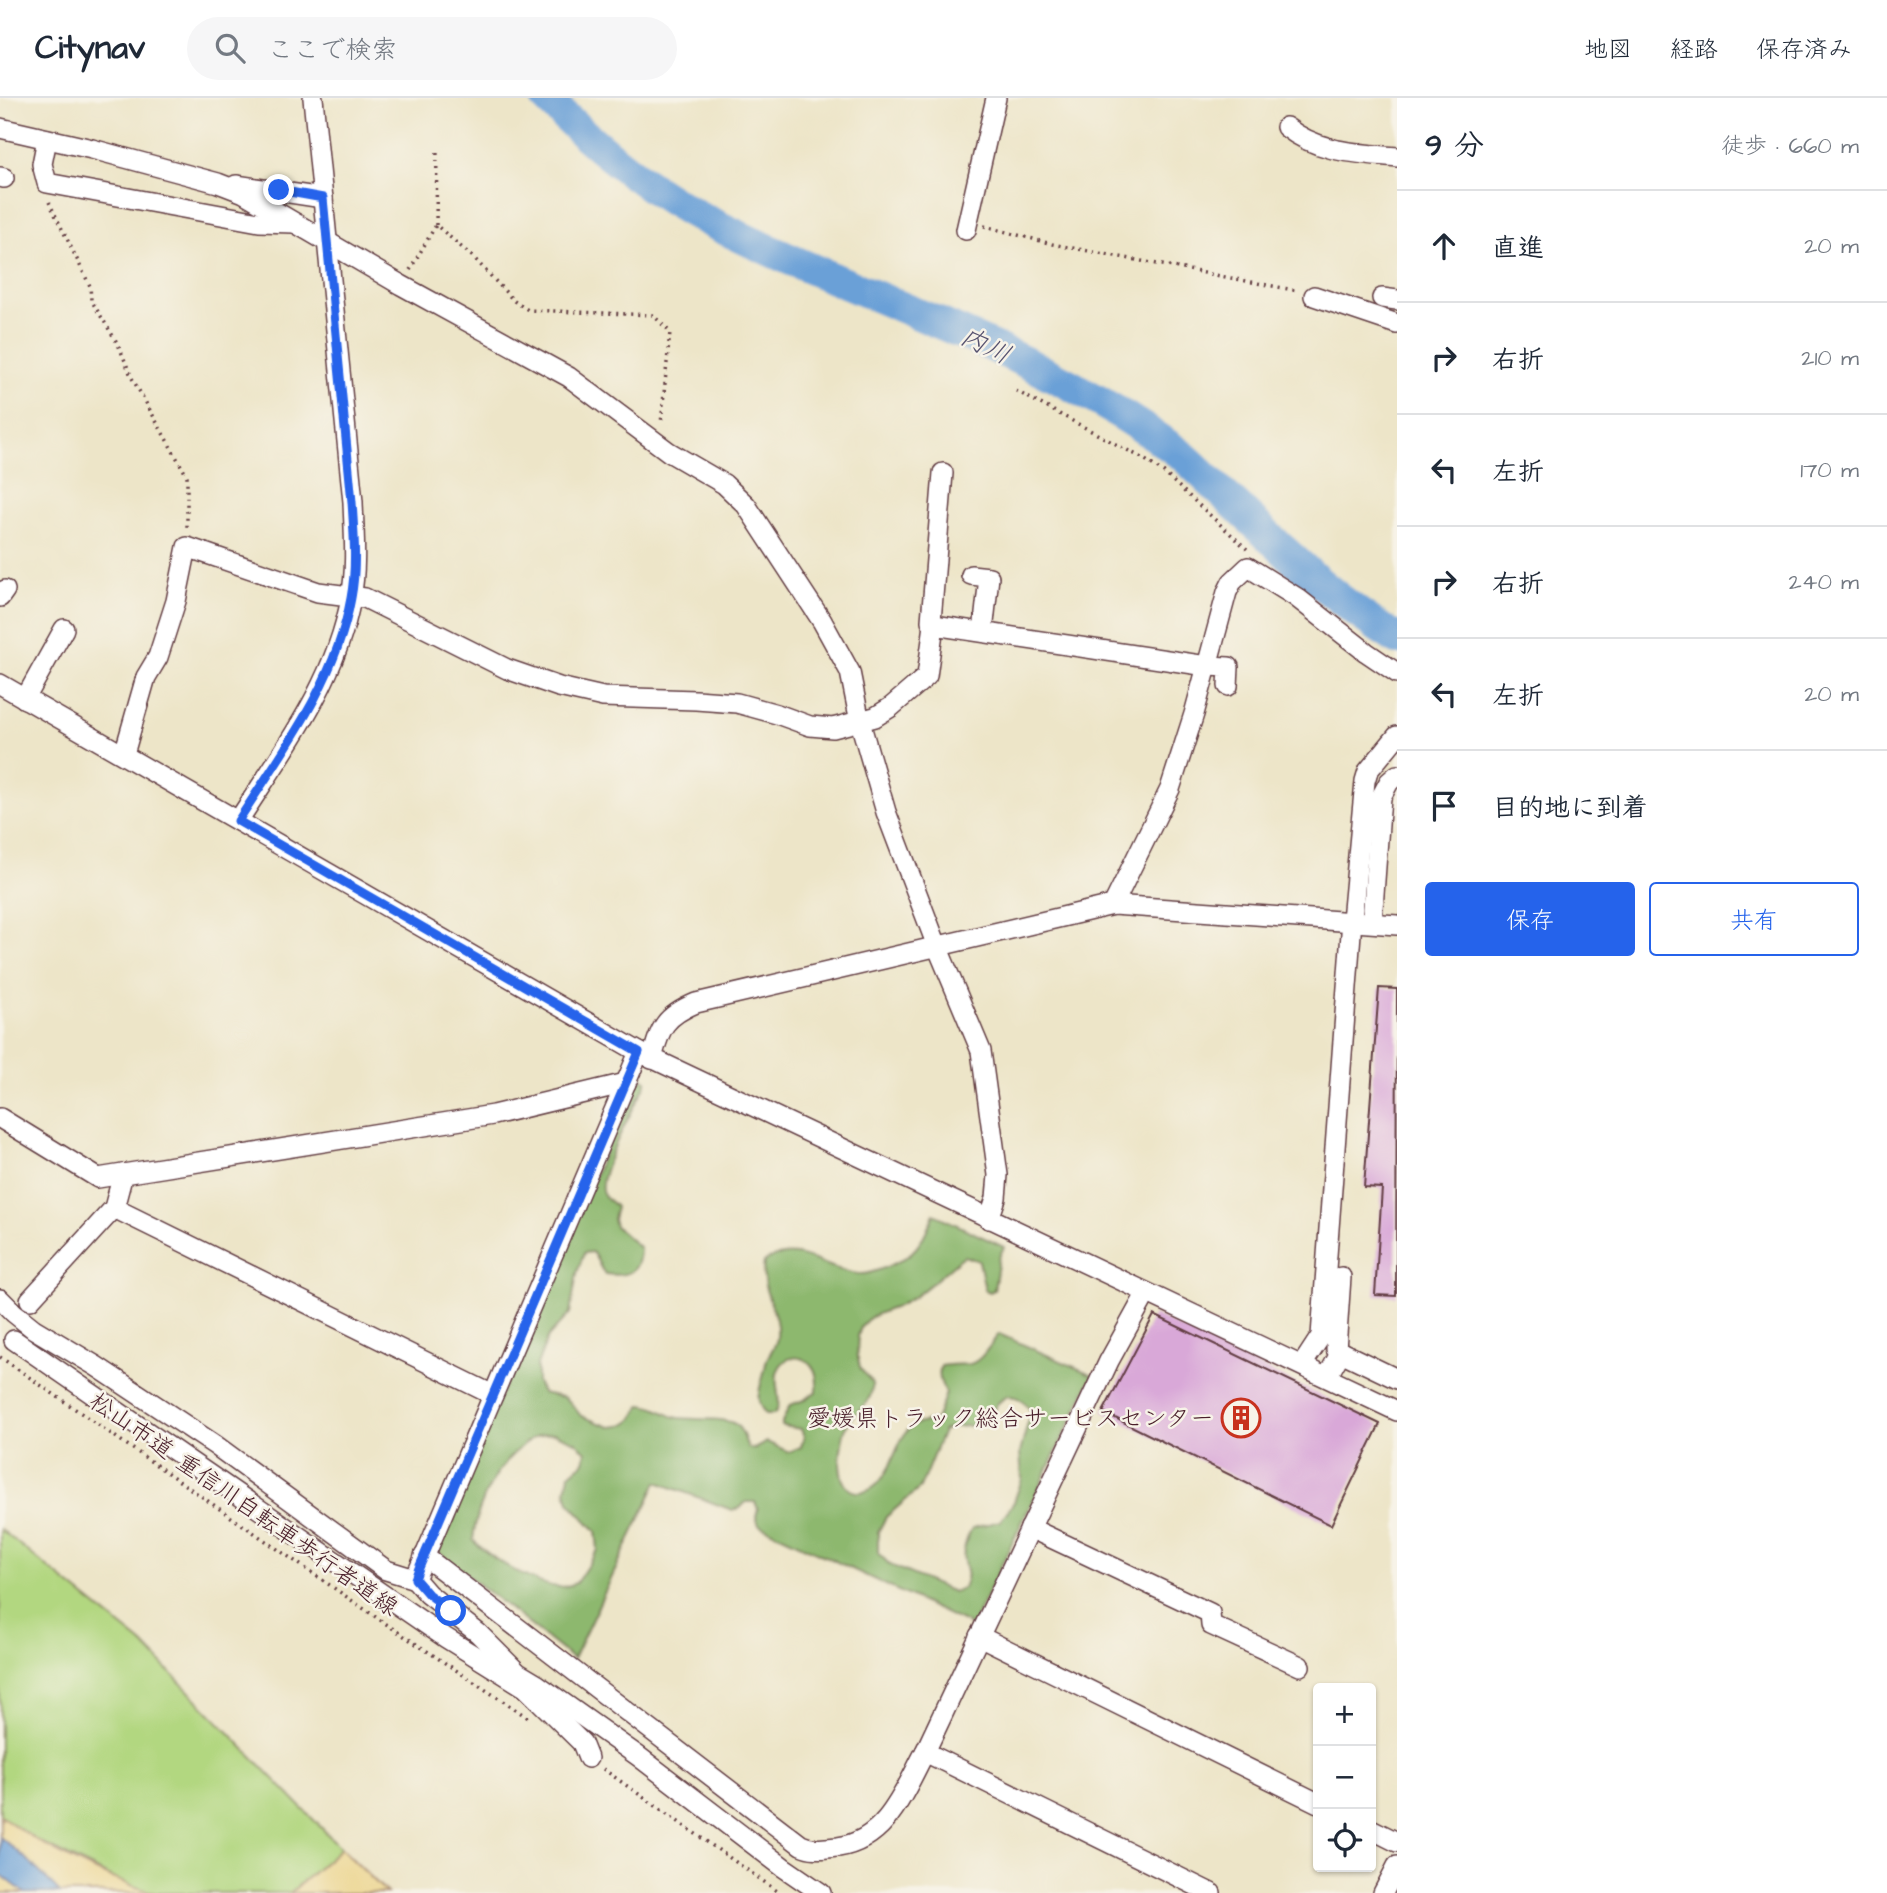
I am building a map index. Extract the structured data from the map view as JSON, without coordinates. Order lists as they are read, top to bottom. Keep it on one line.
{"streets":{"path":["松山市道 重信川自転車歩行者道線"]},"water":["内川"],"places":{"building":["愛媛県トラック総合サービスセンター"]},"page":{"header":"Citynav","search":"ここで検索","nav":["地図","経路","保存済み"],"heading":["9 分","徒歩 · 660 m"],"list":[["直進","20 m"],["右折","210 m"],["左折","170 m"],["右折","240 m"],["左折","20 m"],"目的地に到着"],"buttons":["保存","共有"],"map_buttons":["+","−"]}}
